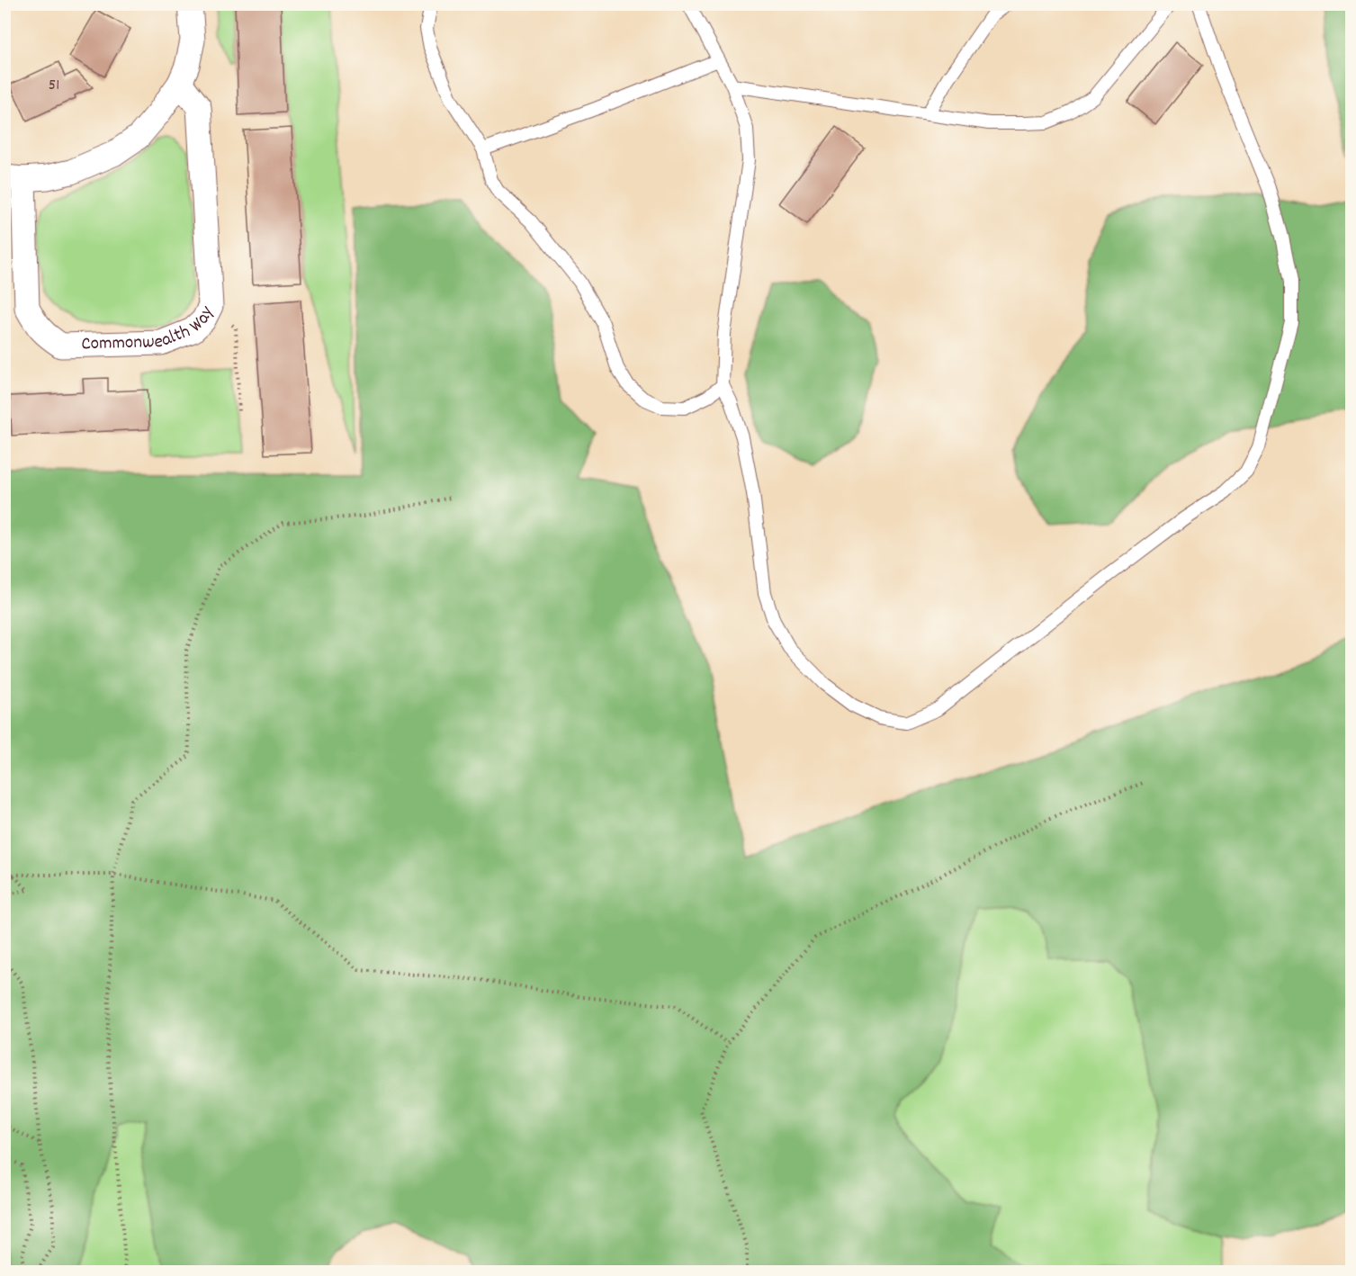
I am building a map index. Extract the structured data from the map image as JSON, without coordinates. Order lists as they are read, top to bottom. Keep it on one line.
{"streets":{"street":["Commonwealth Way"]},"house_numbers":["51"]}
